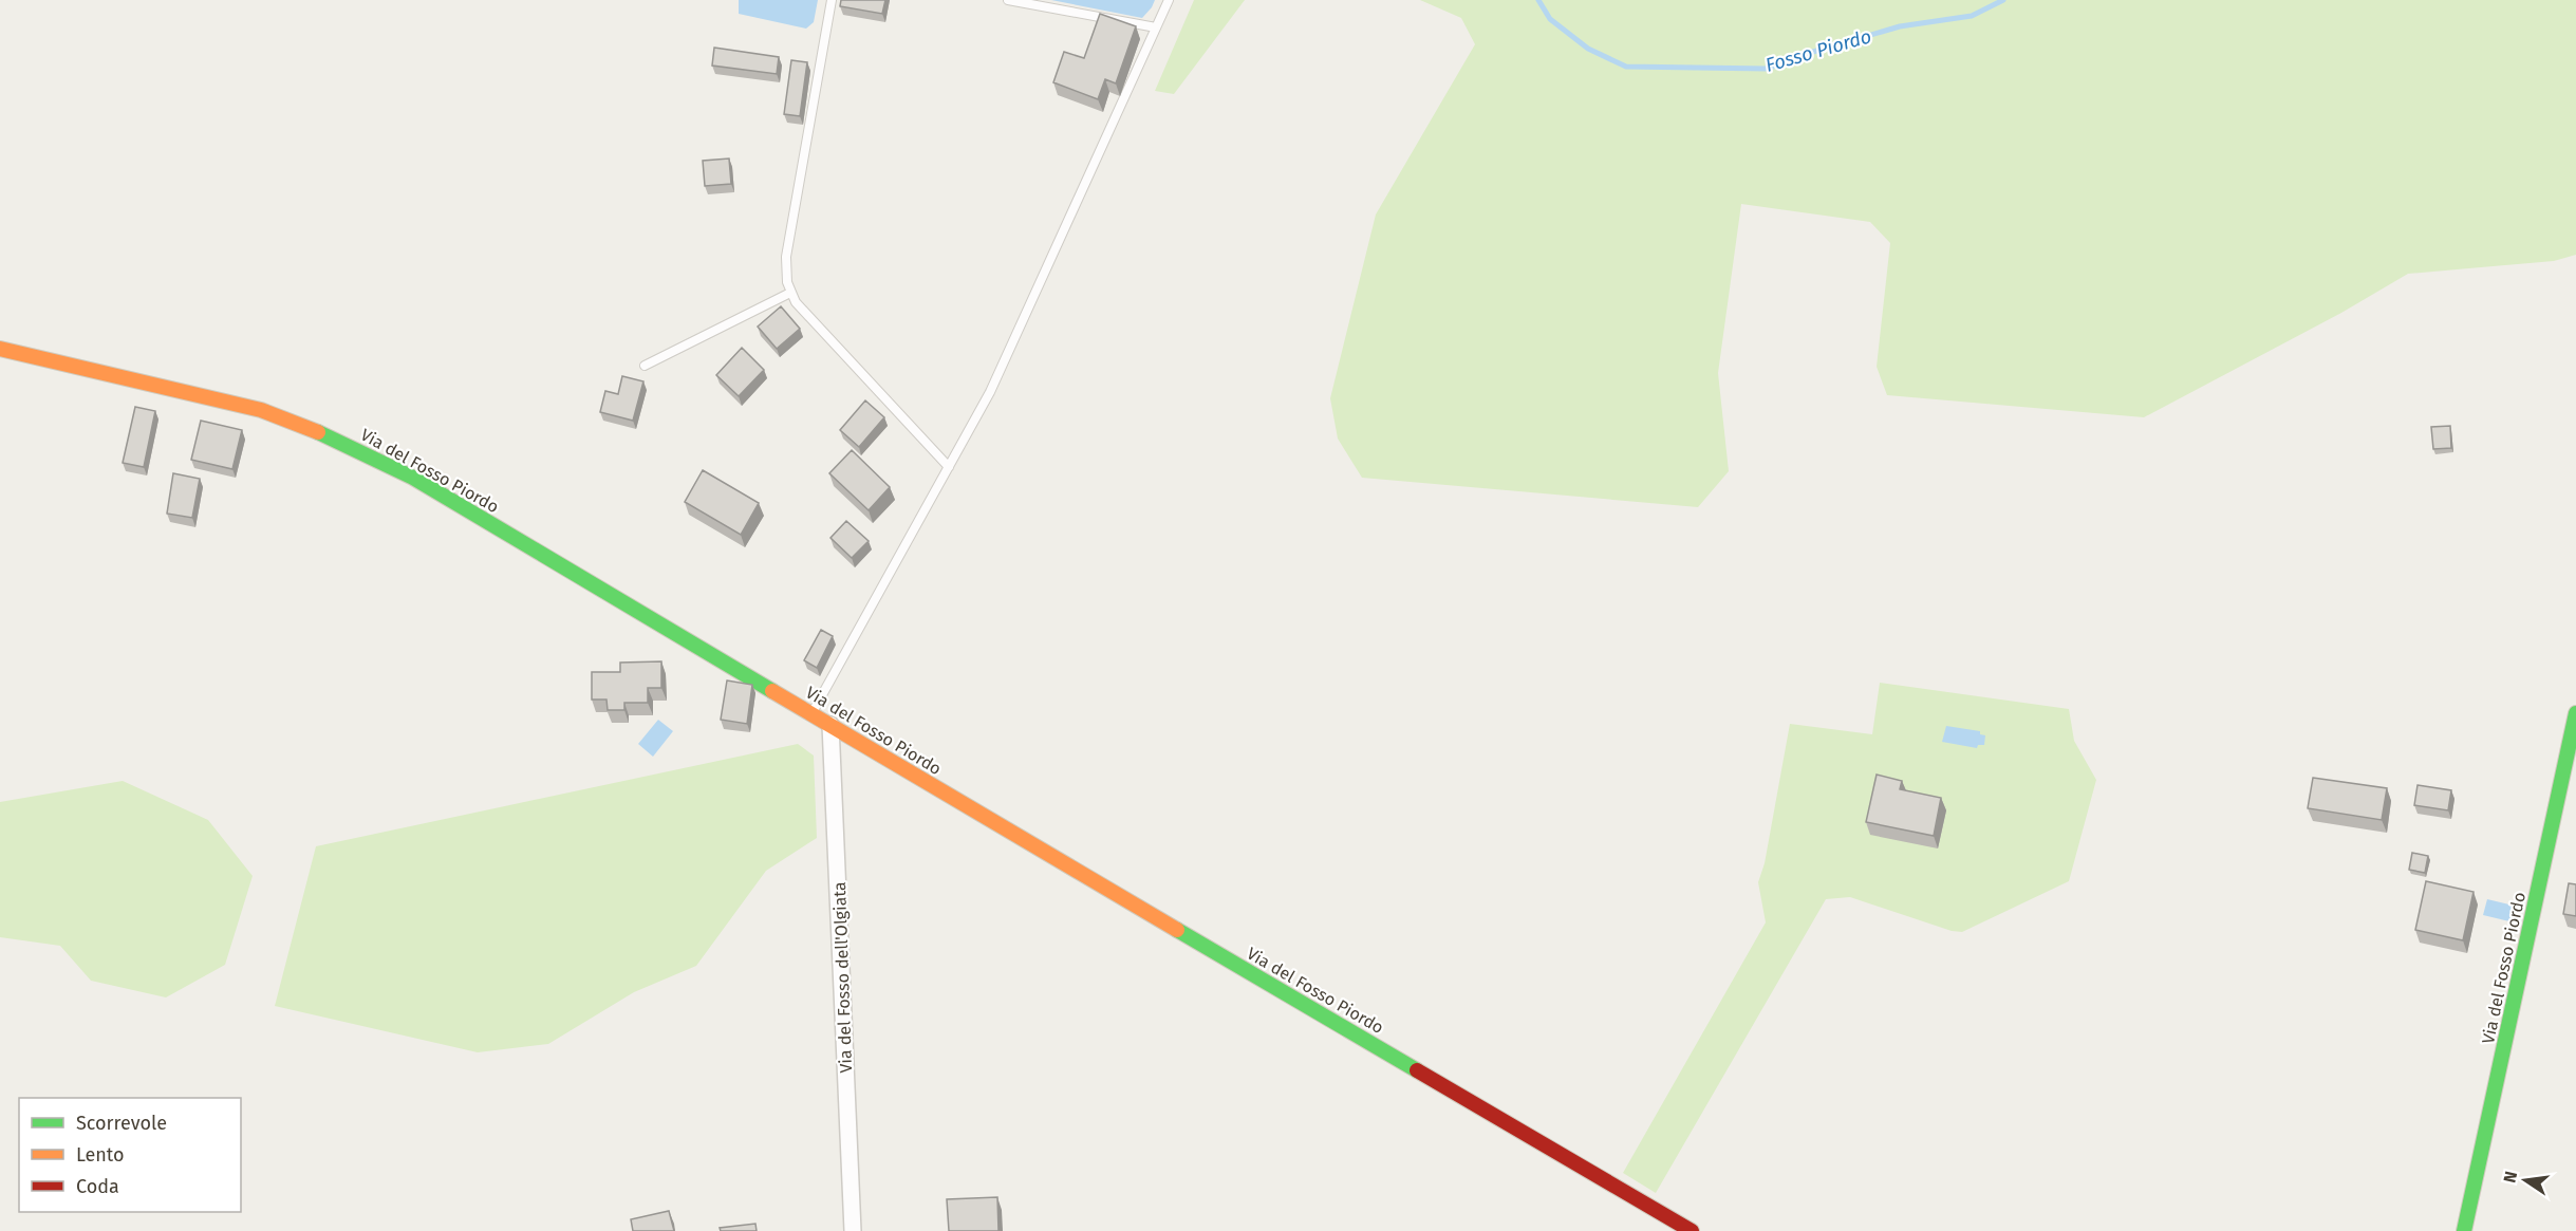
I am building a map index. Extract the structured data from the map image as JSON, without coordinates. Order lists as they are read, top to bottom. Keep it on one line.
{"streets":{"street":["Via del Fosso Piordo","Via del Fosso dell'Olgiata"]},"crossings":[["Via del Fosso Piordo","Via del Fosso dell'Olgiata"]],"water":["Fosso Piordo"],"legend":["Scorrevole","Lento","Coda"],"north":"left"}
